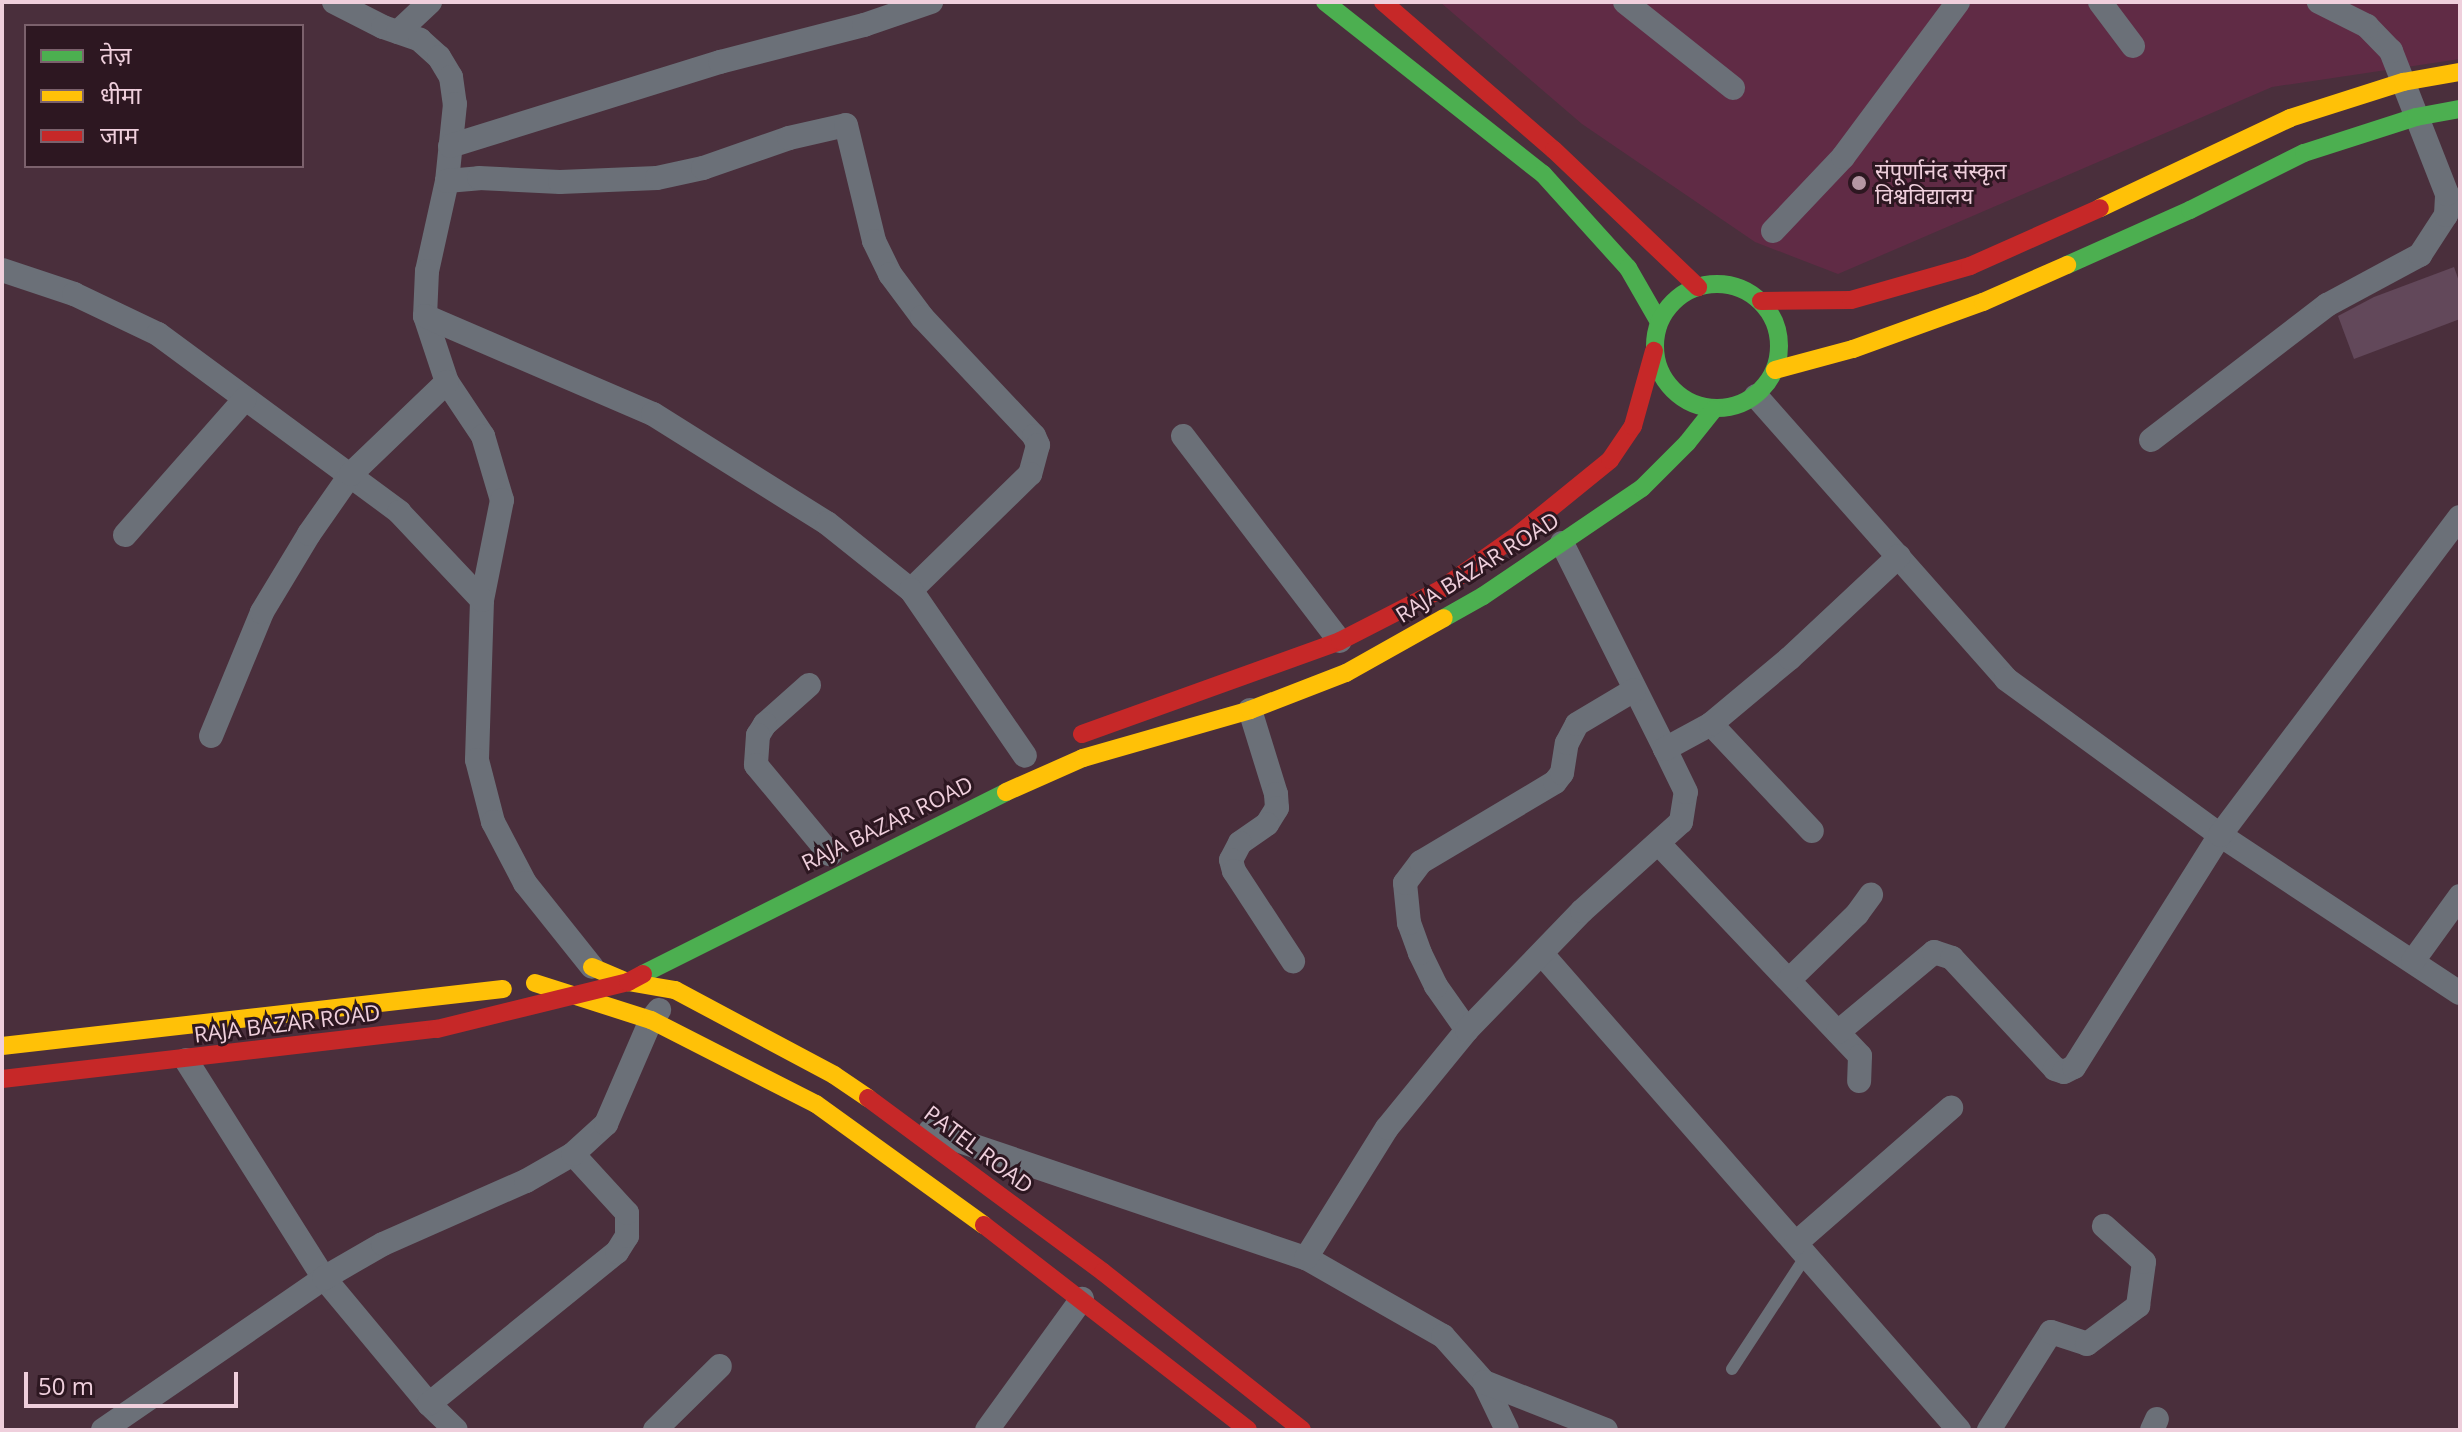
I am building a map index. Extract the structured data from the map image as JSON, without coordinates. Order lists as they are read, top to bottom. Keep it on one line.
{"streets":{"main road":["RAJA BAZAR ROAD","PATEL ROAD"]},"crossings":[["RAJA BAZAR ROAD","PATEL ROAD"]],"places":["संपूर्णानंद संस्कृत विश्वविद्यालय"],"legend":["तेज़","धीमा","जाम"],"scale_bar":"50 m"}
